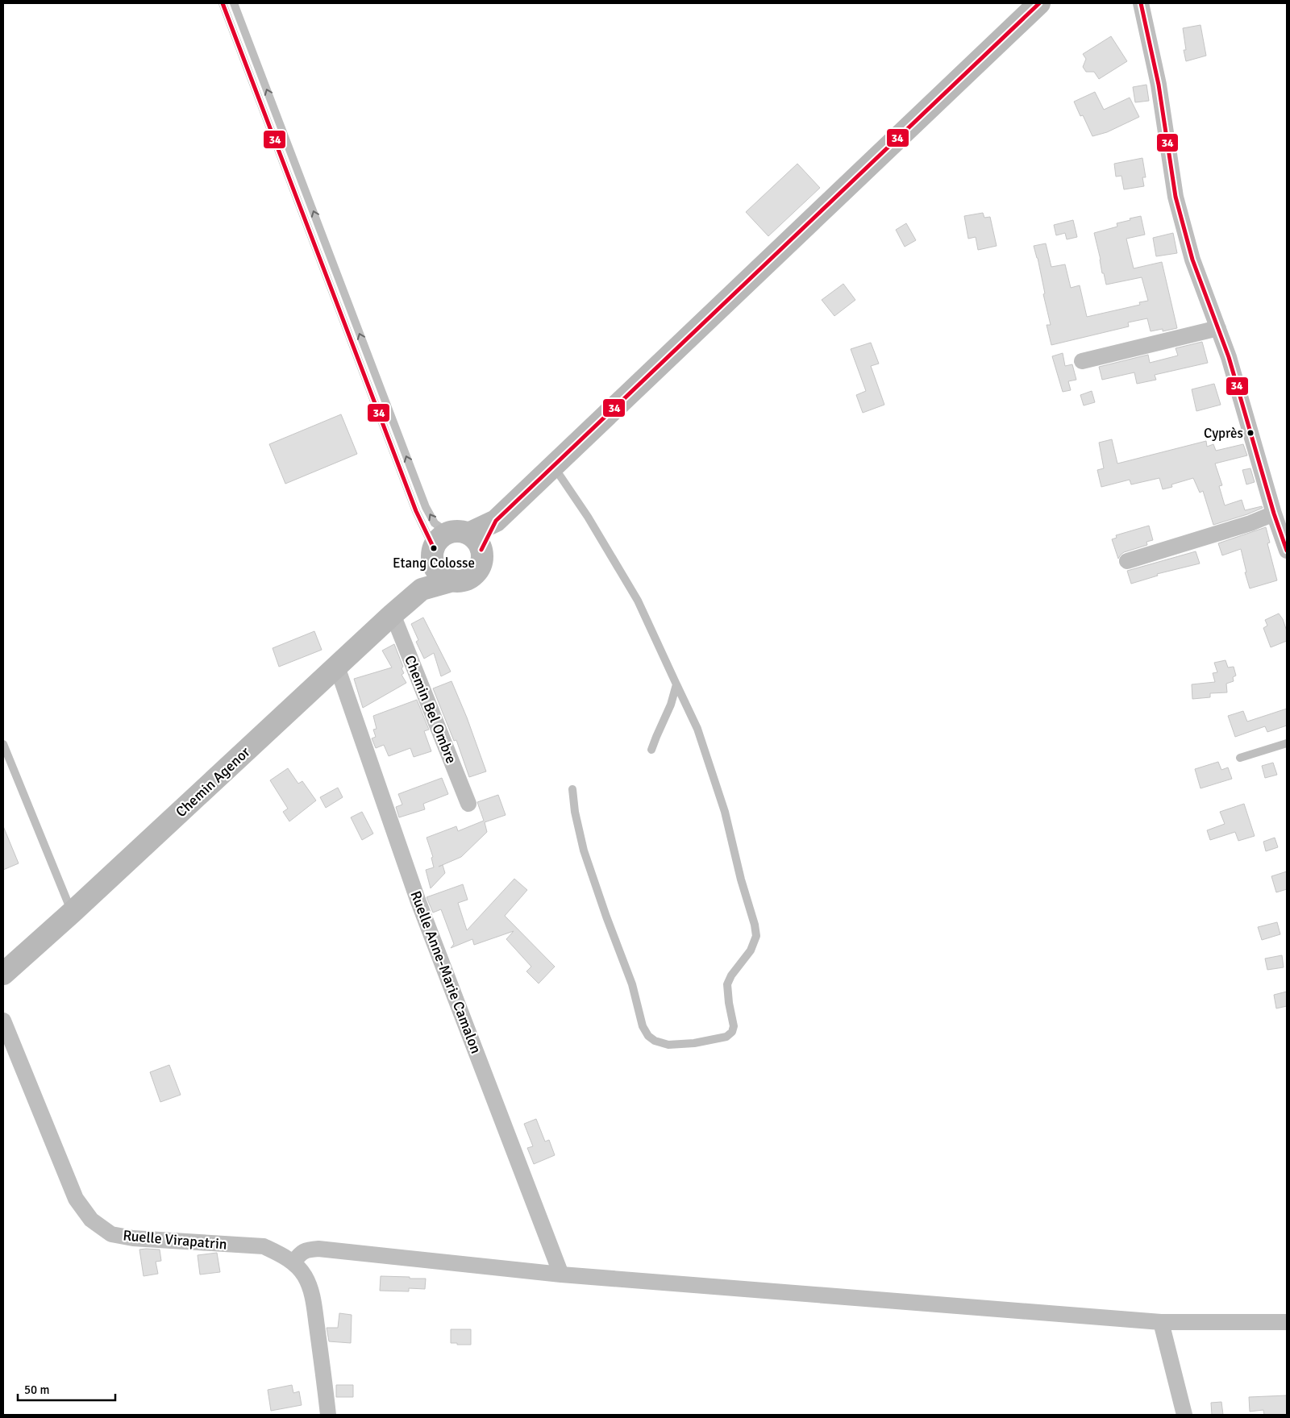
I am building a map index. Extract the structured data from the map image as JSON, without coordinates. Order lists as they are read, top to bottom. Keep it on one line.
{"streets":{"main road":["Chemin Agenor"],"street":["Chemin Bel Ombre","Ruelle Anne-Marie Camalon","Ruelle Virapatrin"]},"crossings":[["Chemin Bel Ombre","Chemin Agenor"],["Chemin Agenor","Ruelle Anne-Marie Camalon"]],"places":["Cyprès","Etang Colosse"],"lines":["transit line 34"],"scale_bar":"50 m"}
